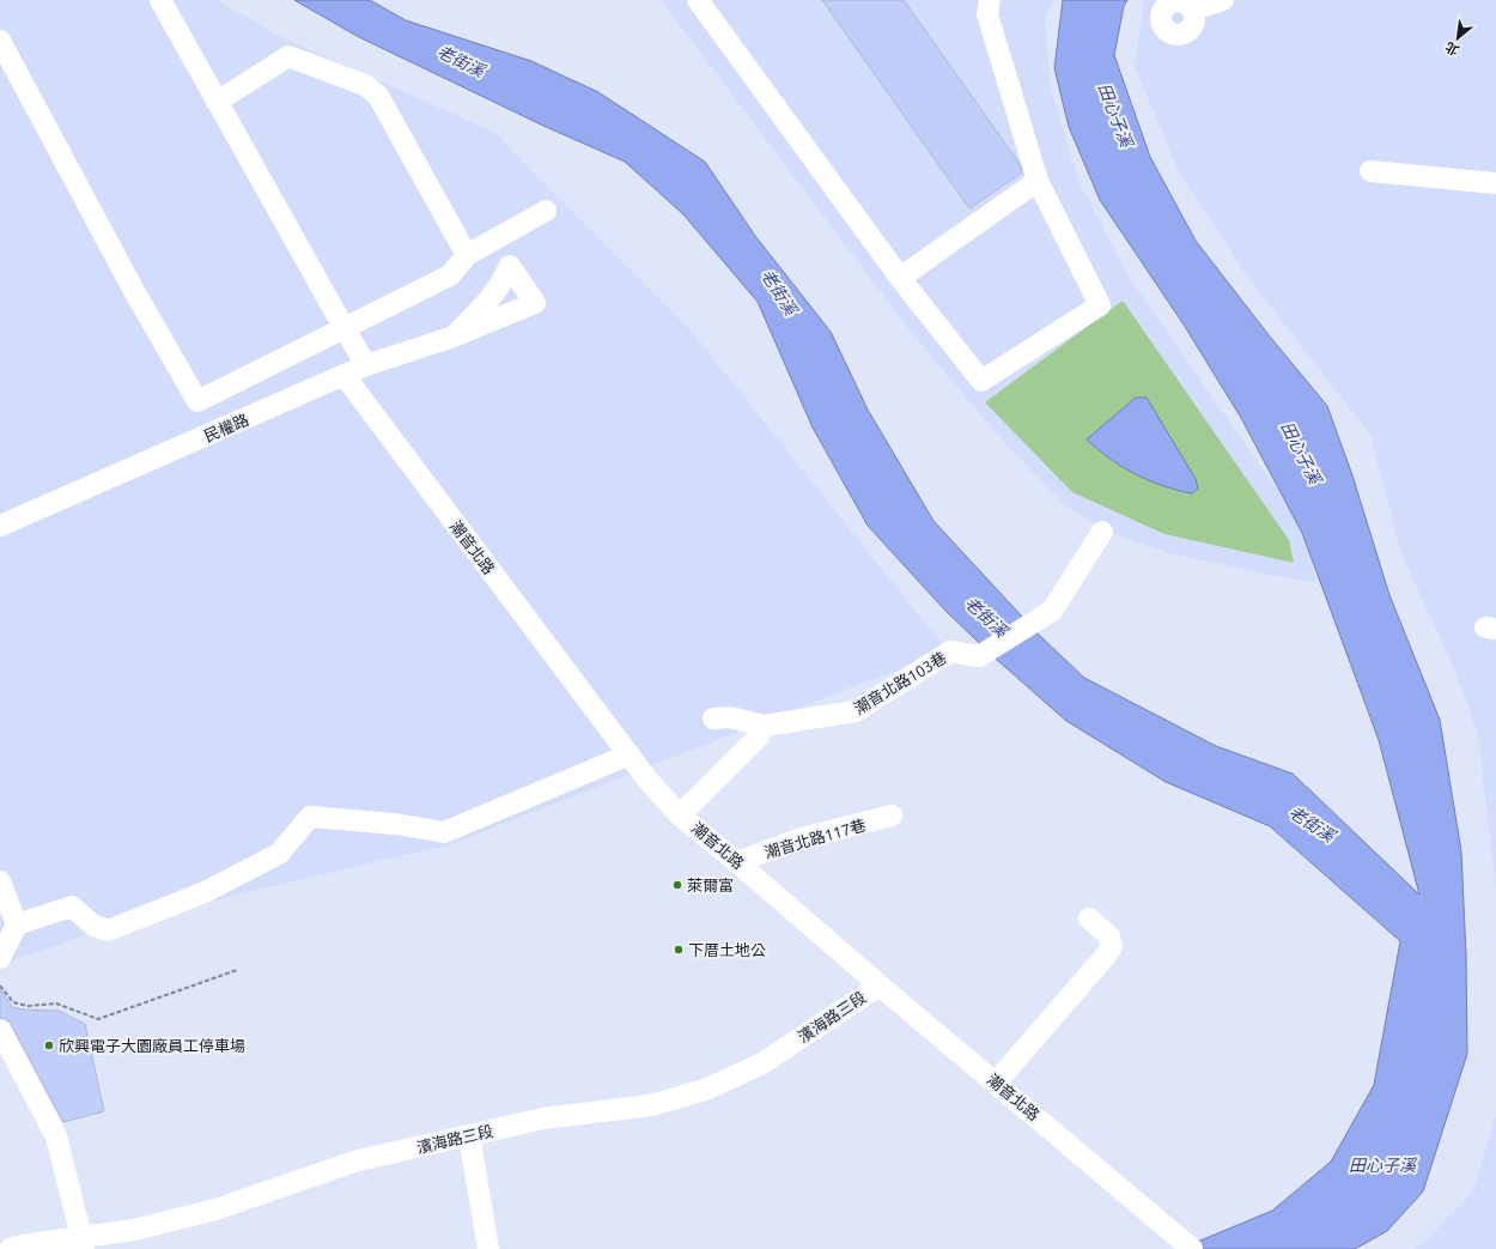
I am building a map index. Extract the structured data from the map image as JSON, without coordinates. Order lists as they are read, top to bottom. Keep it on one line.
{"streets":{"street":["民權路","潮音北路","潮音北路103巷","潮音北路117巷","濱海路三段"]},"crossings":[["民權路","潮音北路"],["潮音北路","潮音北路117巷"],["潮音北路","濱海路三段"]],"water":["老街溪","田心子溪"],"places":["萊爾富","下厝土地公","欣興電子大園廠員工停車場"],"north":"bottom left"}
